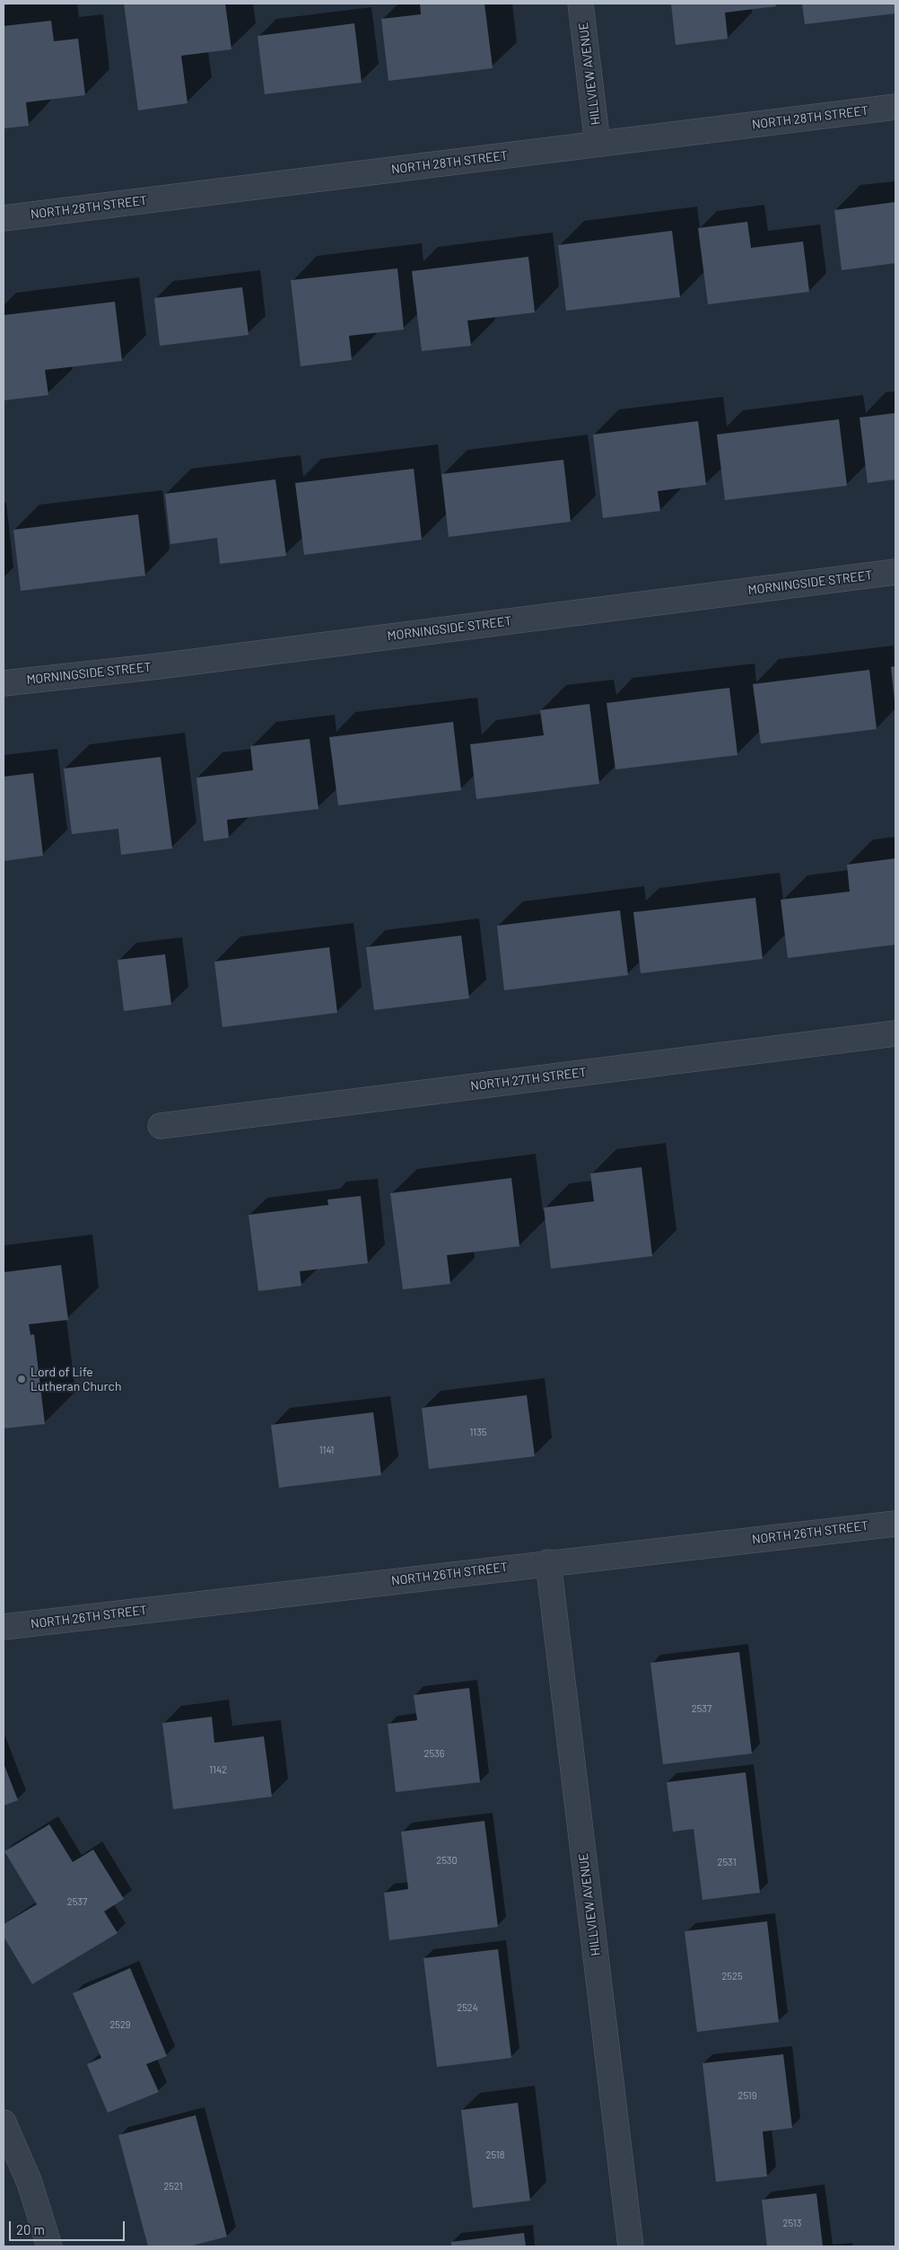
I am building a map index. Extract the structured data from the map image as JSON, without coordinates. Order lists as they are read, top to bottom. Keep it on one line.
{"streets":{"street":["HILLVIEW AVENUE","NORTH 28TH STREET","MORNINGSIDE STREET","NORTH 27TH STREET","NORTH 26TH STREET"]},"crossings":[["HILLVIEW AVENUE","NORTH 28TH STREET"],["HILLVIEW AVENUE","NORTH 26TH STREET"]],"places":["Lord of Life Lutheran Church"],"house_numbers":["1135","1141","2537","2536","1142","2530","2531","2537","2525","2524","2529","2519","2518","2521","2513"],"scale_bar":"20 m"}
